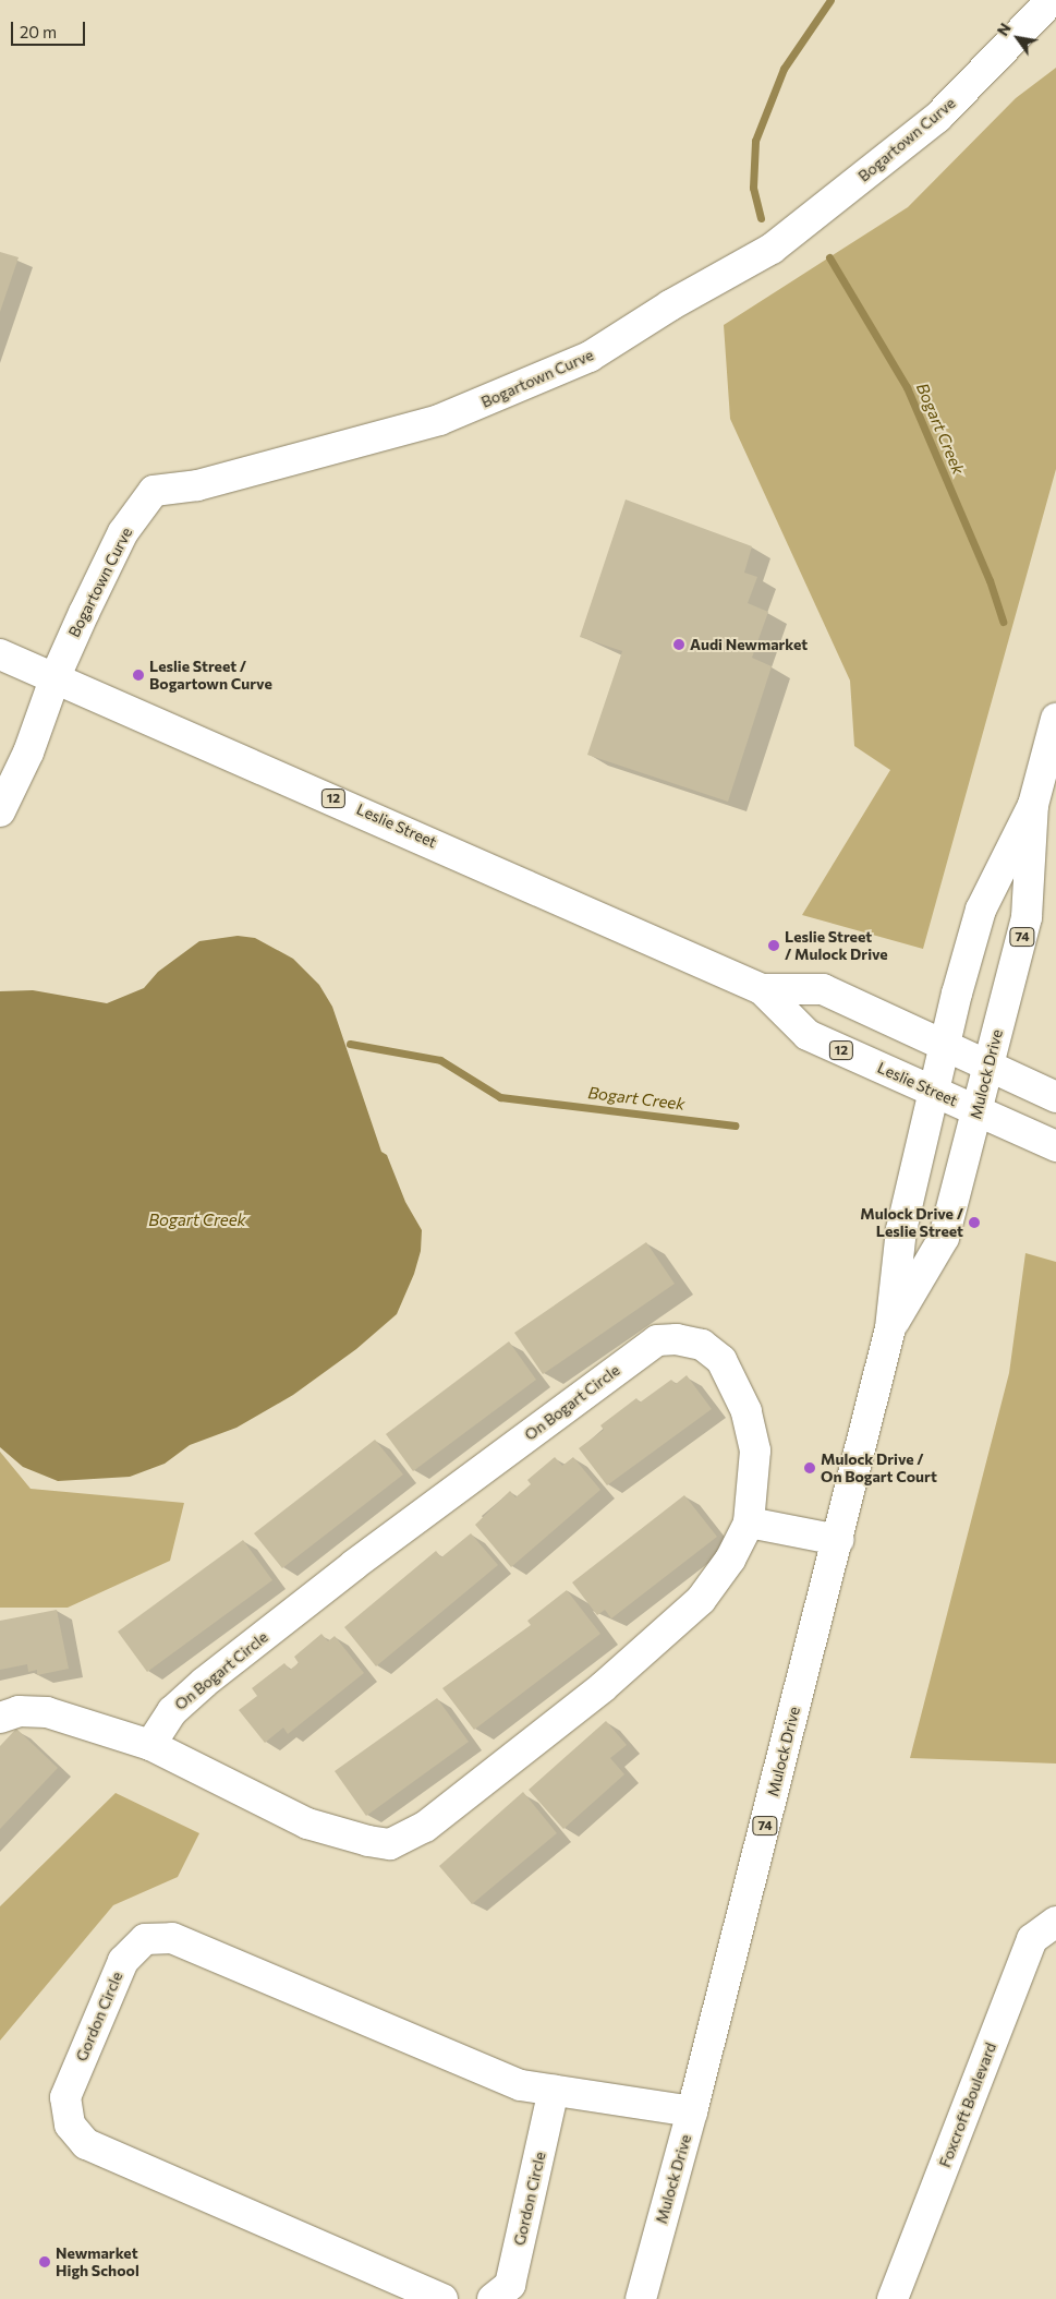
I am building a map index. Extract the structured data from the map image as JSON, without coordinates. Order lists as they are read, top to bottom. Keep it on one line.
{"streets":{"street":["Bogartown Curve","12","Leslie Street","74","Mulock Drive","On Bogart Circle","Gordon Circle","Foxcroft Boulevard"]},"crossings":[["Bogartown Curve","Leslie Street"],["Leslie Street","Mulock Drive"],["Mulock Drive","Gordon Circle"]],"water":["Bogart Creek"],"places":["Audi Newmarket","Leslie Street / Bogartown Curve","Leslie Street / Mulock Drive","Mulock Drive / Leslie Street","Mulock Drive / On Bogart Court","Newmarket High School"],"scale_bar":"20 m","north":"top left"}
